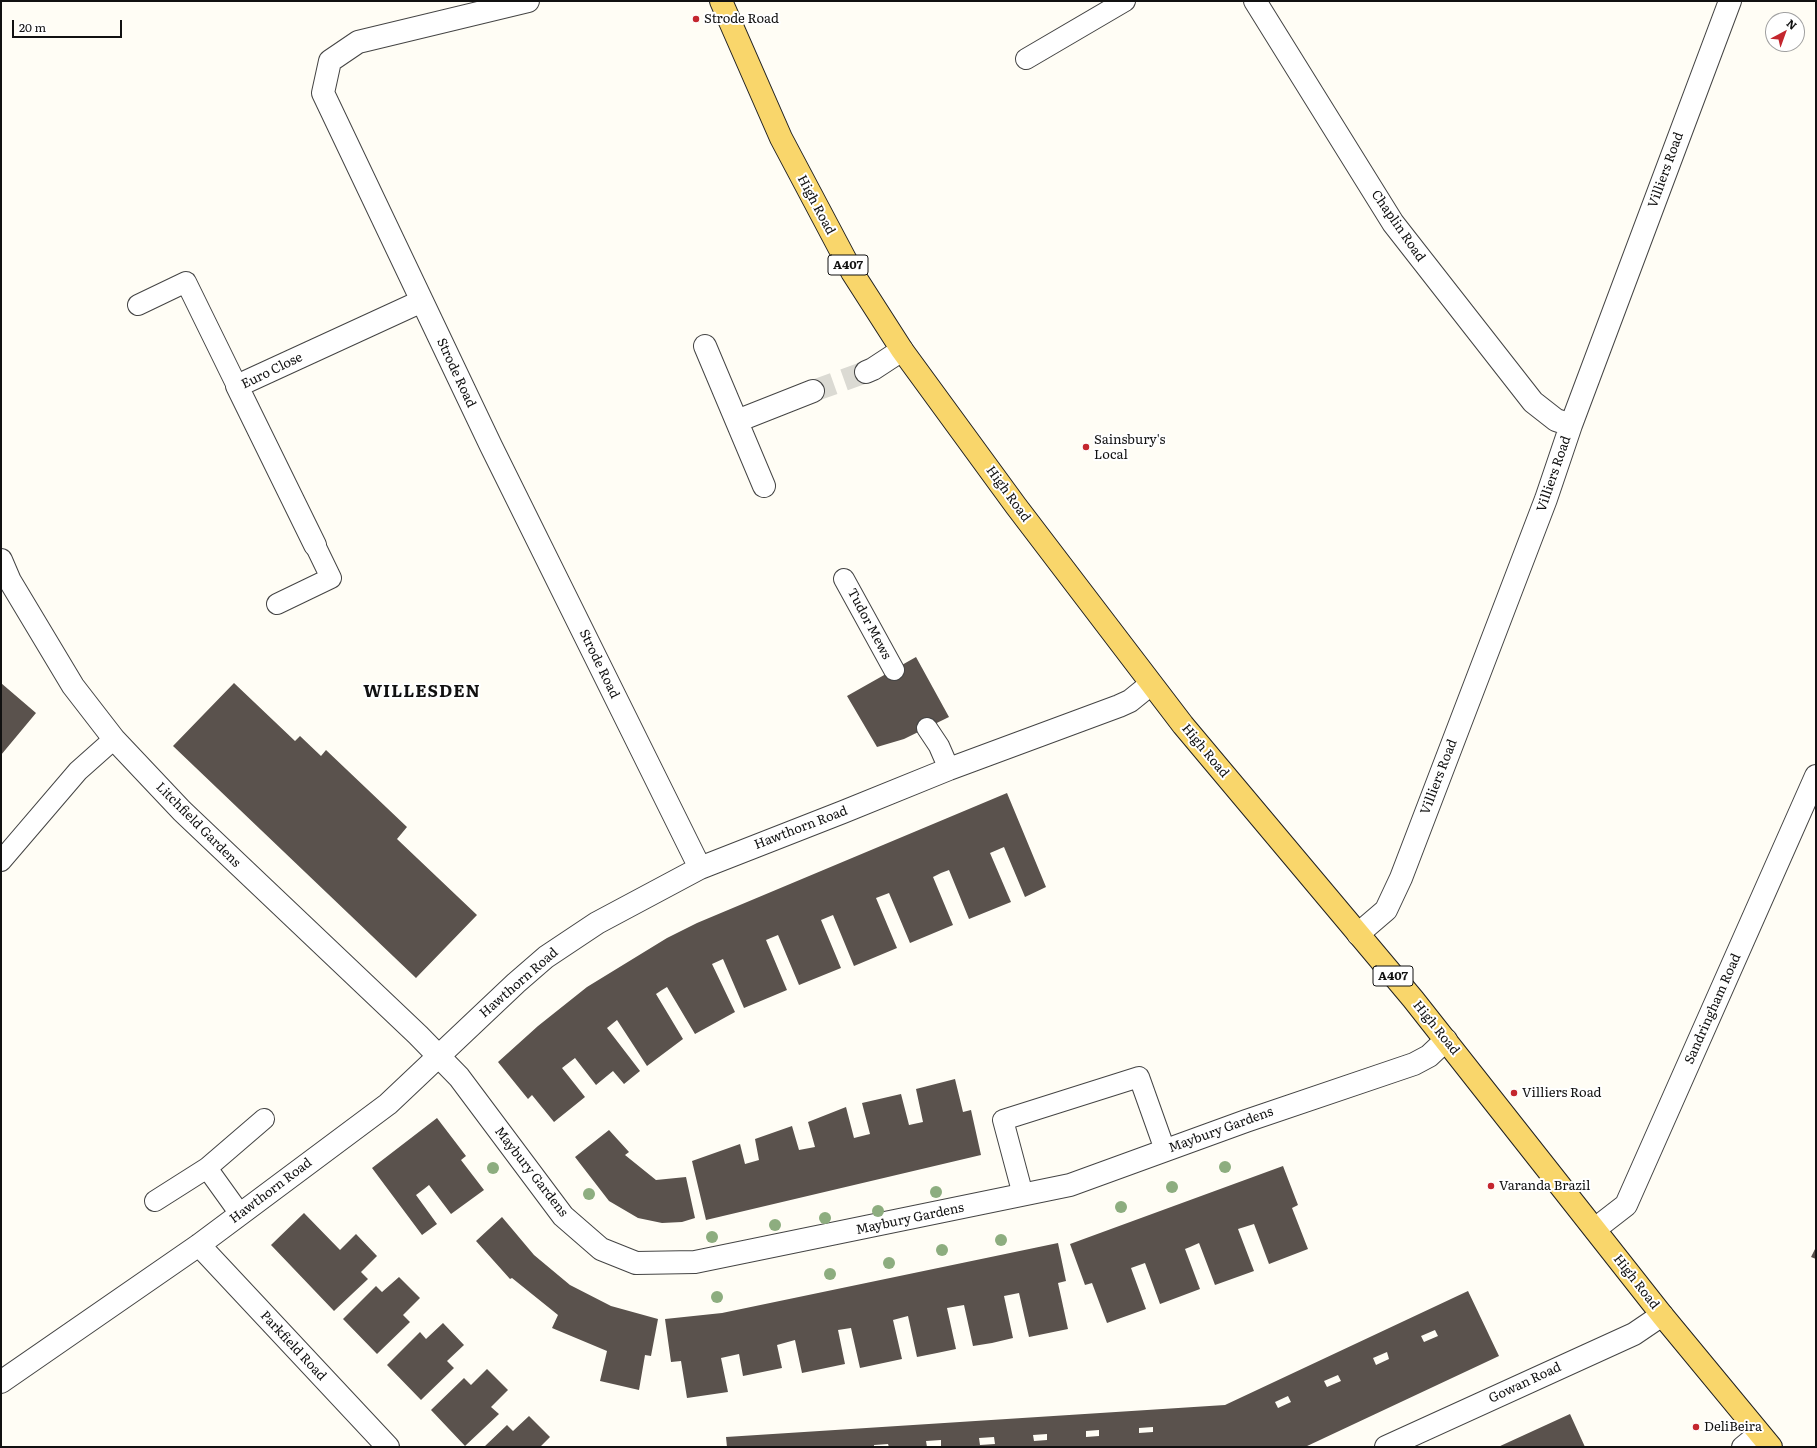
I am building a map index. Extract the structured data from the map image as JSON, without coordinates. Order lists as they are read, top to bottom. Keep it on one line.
{"streets":{"main road":["High Road","A407"],"street":["Villiers Road","Chaplin Road","Euro Close","Strode Road","Litchfield Gardens","Hawthorn Road","Sandringham Road","Maybury Gardens","Parkfield Road","Gowan Road"],"lane":["Tudor Mews"]},"crossings":[["Villiers Road","High Road"],["Villiers Road","Chaplin Road"],["High Road","Hawthorn Road"],["High Road","Sandringham Road"],["High Road","Maybury Gardens"],["High Road","Gowan Road"],["Euro Close","Strode Road"],["Strode Road","Hawthorn Road"],["Litchfield Gardens","Hawthorn Road"],["Litchfield Gardens","Maybury Gardens"],["Hawthorn Road","Maybury Gardens"],["Hawthorn Road","Parkfield Road"]],"districts":["WILLESDEN"],"places":["Strode Road","Sainsbury's Local","Villiers Road","Varanda Brazil","DeliBeira"],"scale_bar":"20 m","north":"top right"}
